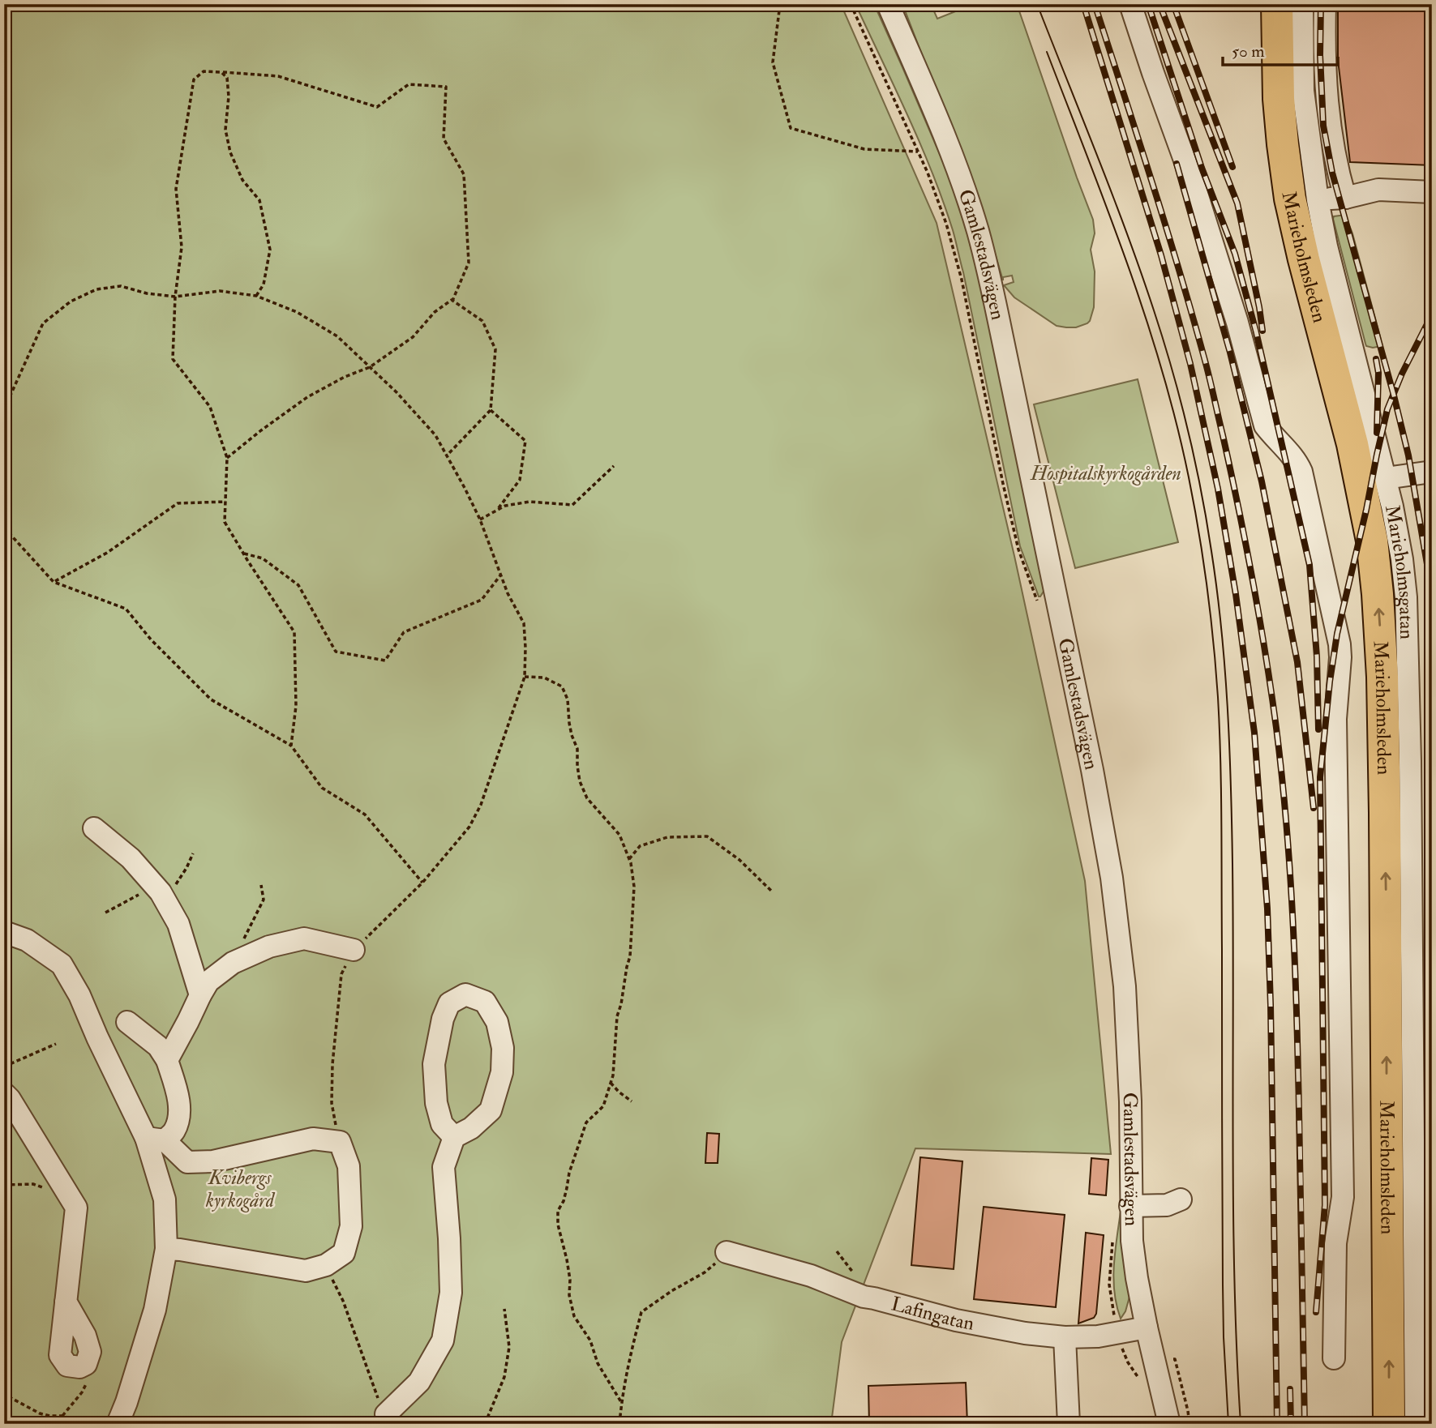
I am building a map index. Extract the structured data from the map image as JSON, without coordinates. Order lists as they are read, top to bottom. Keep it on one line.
{"streets":{"highway":["Marieholmsleden"],"street":["Gamlestadsvägen","Marieholmsgatan","Lafingatan"]},"crossings":[["Gamlestadsvägen","Lafingatan"]],"parks":["Hospitalskyrkogården","Kvibergs kyrkogård"],"scale_bar":"50 m"}
